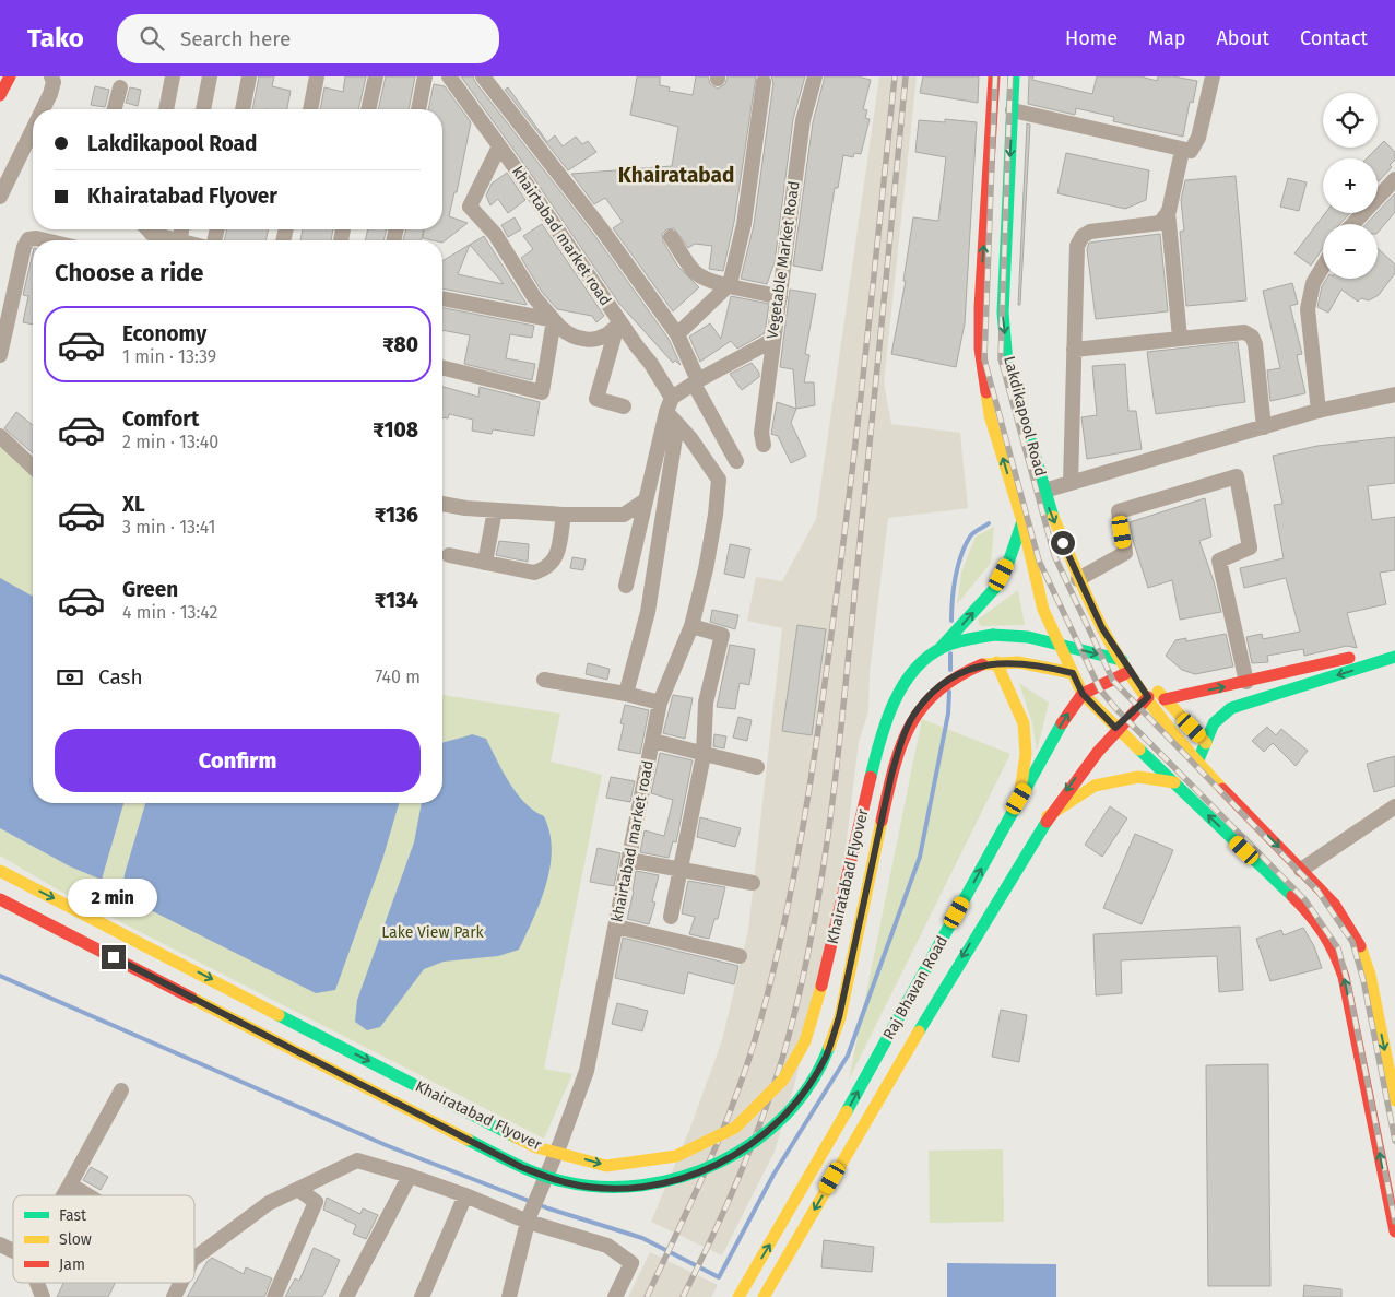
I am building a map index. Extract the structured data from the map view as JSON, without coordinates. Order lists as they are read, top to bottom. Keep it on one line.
{"streets":{"main road":["Lakdikapool Road","Khairatabad Flyover","Raj Bhavan Road"],"street":["khairtabad market road","Vegetable Market Road"]},"crossings":[["Lakdikapool Road","Khairatabad Flyover"],["Lakdikapool Road","Raj Bhavan Road"]],"districts":["Khairatabad"],"parks":["Lake View Park"],"legend":["Fast","Slow","Jam"],"page":{"header":"Tako","search":"Search here","nav":["Home","Map","About","Contact"],"map_buttons":["+","−"],"banner":["Lakdikapool Road","Khairatabad Flyover"],"heading":"Choose a ride","list":[{"name":"Economy","note":"1 min · 13:39","value":"₹80"},{"name":"Comfort","note":"2 min · 13:40","value":"₹108"},{"name":"XL","note":"3 min · 13:41","value":"₹136"},{"name":"Green","note":"4 min · 13:42","value":"₹134"}],"pay":["Cash","740 m"],"buttons":"Confirm","bubble":"2 min"}}
